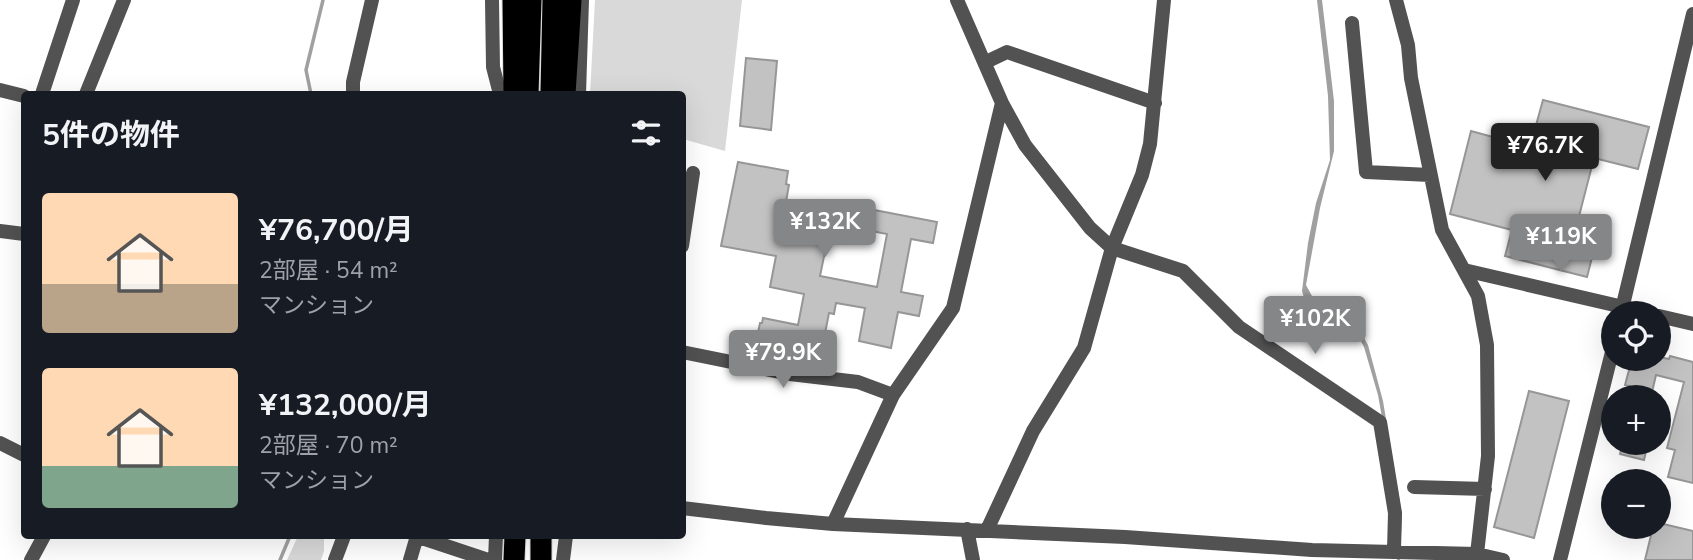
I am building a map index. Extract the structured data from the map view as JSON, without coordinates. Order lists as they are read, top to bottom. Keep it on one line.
{"page":{"heading":"5件の物件","price":["¥76.7K","¥132K","¥119K","¥102K","¥79.9K"],"list":[{"name":"¥76,700/月","note":"2部屋 · 54 m² · マンション"},{"name":"¥132,000/月","note":"2部屋 · 70 m² · マンション"}],"map_buttons":["+","−"]}}
